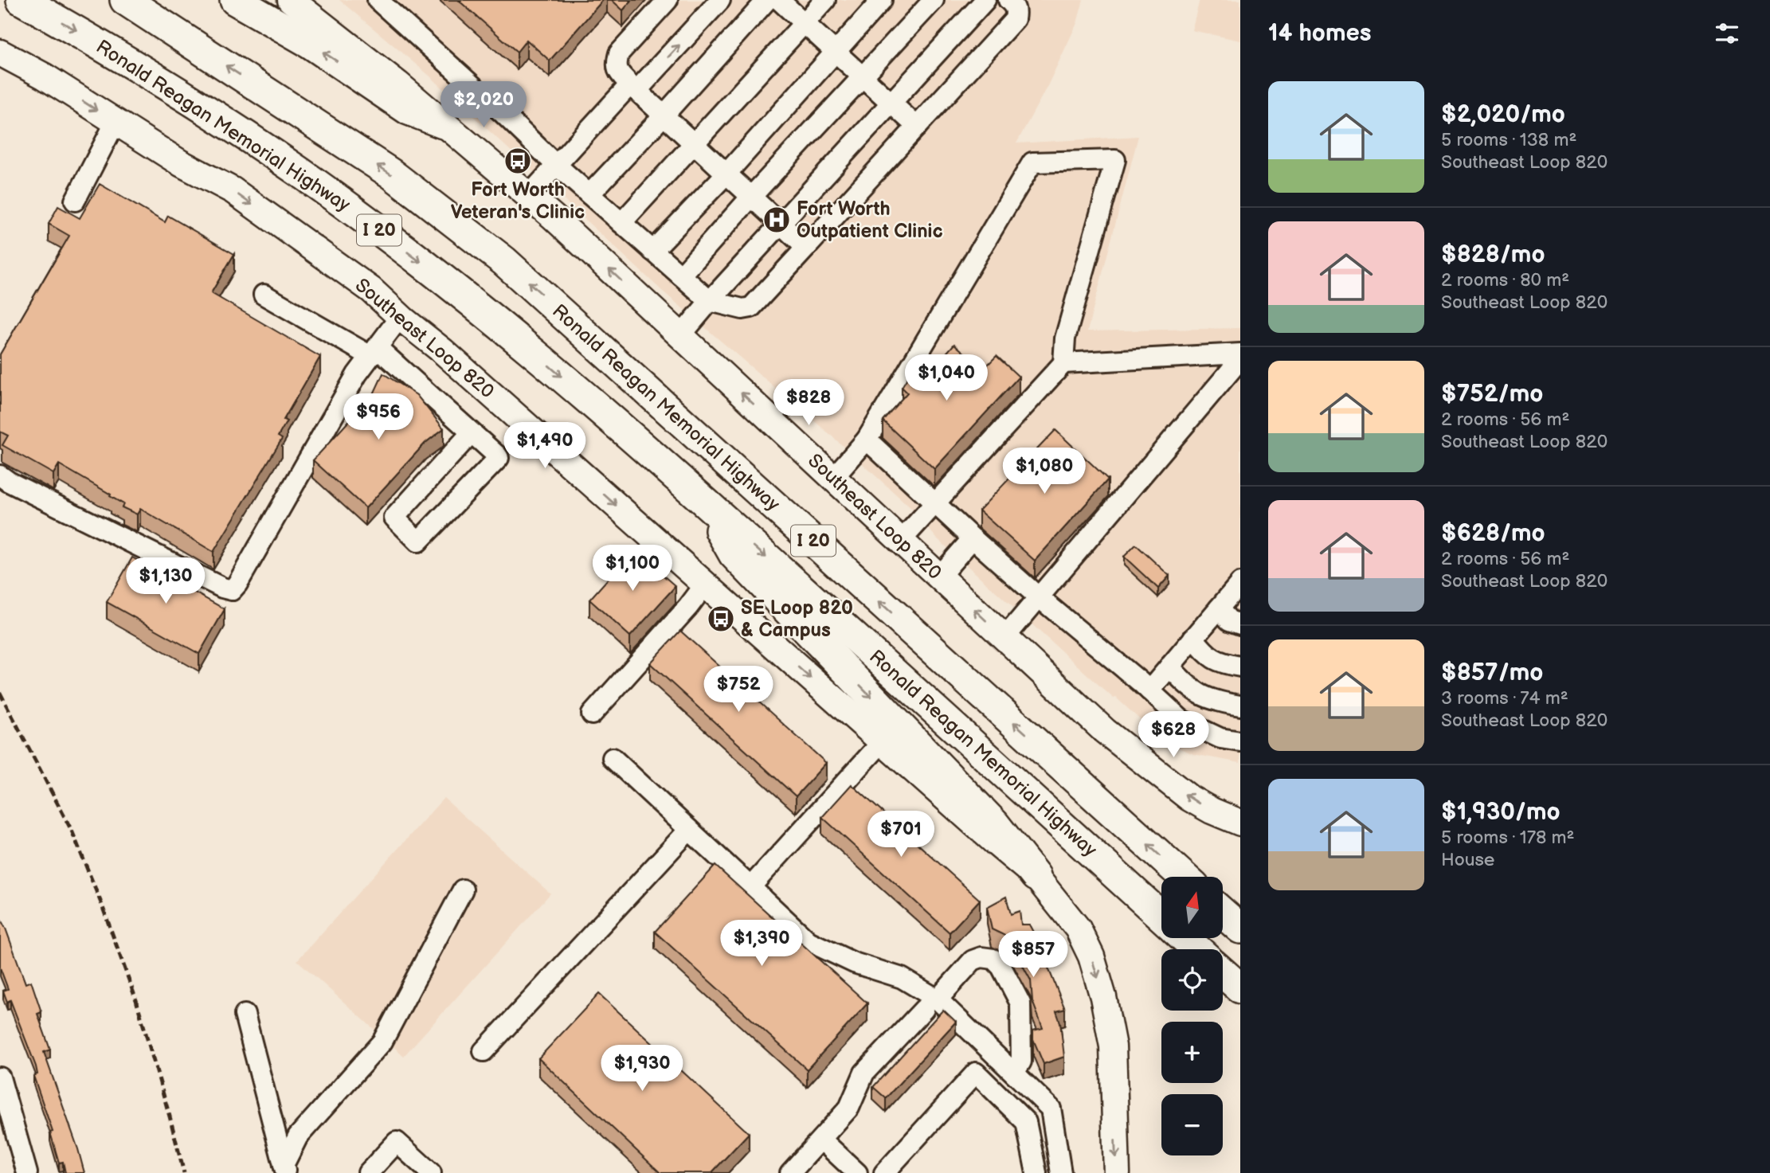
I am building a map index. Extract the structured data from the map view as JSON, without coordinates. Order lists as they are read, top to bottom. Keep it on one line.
{"streets":{"highway":["Ronald Reagan Memorial Highway","I 20"],"main road":["Southeast Loop 820"]},"places":{"bus stop":["Fort Worth Veteran's Clinic","SE Loop 820 & Campus"],"hospital":["Fort Worth Outpatient Clinic"]},"north":"top","page":{"heading":"14 homes","list":[{"name":"$2,020/mo","note":"5 rooms · 138 m² · Southeast Loop 820"},{"name":"$828/mo","note":"2 rooms · 80 m² · Southeast Loop 820"},{"name":"$752/mo","note":"2 rooms · 56 m² · Southeast Loop 820"},{"name":"$628/mo","note":"2 rooms · 56 m² · Southeast Loop 820"},{"name":"$857/mo","note":"3 rooms · 74 m² · Southeast Loop 820"},{"name":"$1,930/mo","note":"5 rooms · 178 m² · House"}],"price":["$2,020","$1,040","$828","$956","$1,490","$1,080","$1,100","$1,130","$752","$628","$701","$1,390","$857","$1,930"],"map_buttons":["+","−"]}}
